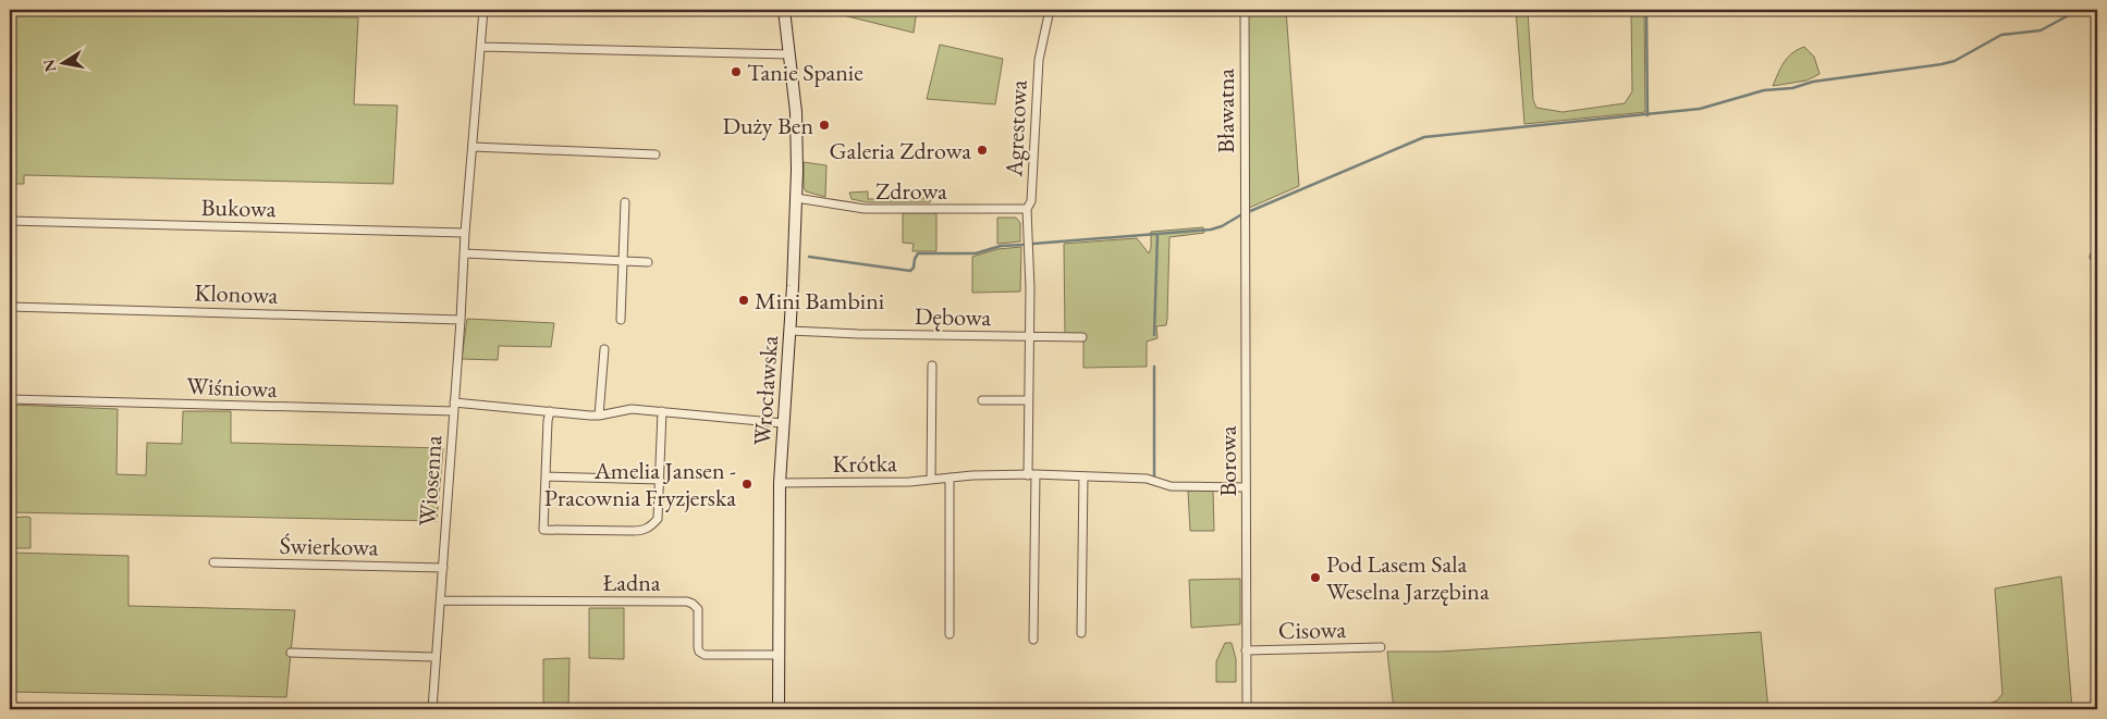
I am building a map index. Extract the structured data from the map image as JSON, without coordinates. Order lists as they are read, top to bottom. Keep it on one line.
{"streets":{"street":["Bławatna","Agrestowa","Zdrowa","Bukowa","Klonowa","Dębowa","Wiśniowa","Wrocławska","Borowa","Krótka","Wiosenna","Świerkowa","Ładna","Cisowa"]},"crossings":[["Bławatna","Borowa"],["Agrestowa","Zdrowa"],["Agrestowa","Dębowa"],["Zdrowa","Wrocławska"],["Bukowa","Wiosenna"],["Klonowa","Wiosenna"],["Dębowa","Wrocławska"],["Wiśniowa","Wrocławska"],["Wiśniowa","Wiosenna"],["Wrocławska","Krótka"],["Wrocławska","Ładna"],["Borowa","Krótka"],["Borowa","Cisowa"],["Wiosenna","Świerkowa"],["Wiosenna","Ładna"]],"places":["Tanie Spanie","Duży Ben","Galeria Zdrowa","Mini Bambini","Amelia Jansen - Pracownia Fryzjerska","Pod Lasem Sala Weselna Jarzębina"],"north":"left"}
